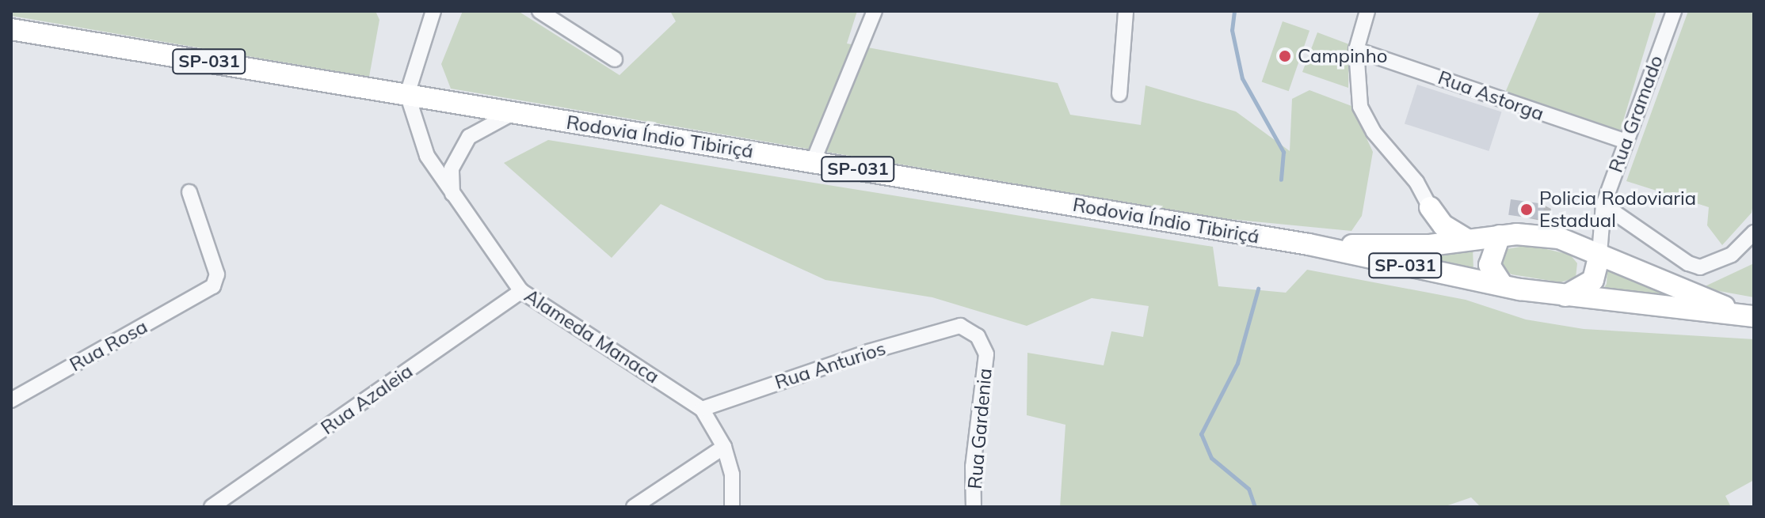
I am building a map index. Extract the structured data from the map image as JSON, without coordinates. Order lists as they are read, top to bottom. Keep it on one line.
{"streets":{"highway":["SP-031","Rodovia Índio Tibiriçá"],"street":["Rua Astorga","Rua Gramado","Alameda Manaca","Rua Rosa","Rua Anturios","Rua Azaleia","Rua Gardenia"]},"crossings":[["Rua Astorga","Rua Gramado"],["Rua Gramado","Rodovia Índio Tibiriçá"],["Rodovia Índio Tibiriçá","Alameda Manaca"],["Alameda Manaca","Rua Anturios"],["Alameda Manaca","Rua Azaleia"],["Rua Anturios","Rua Gardenia"]],"places":["Campinho","Policia Rodoviaria Estadual"]}
